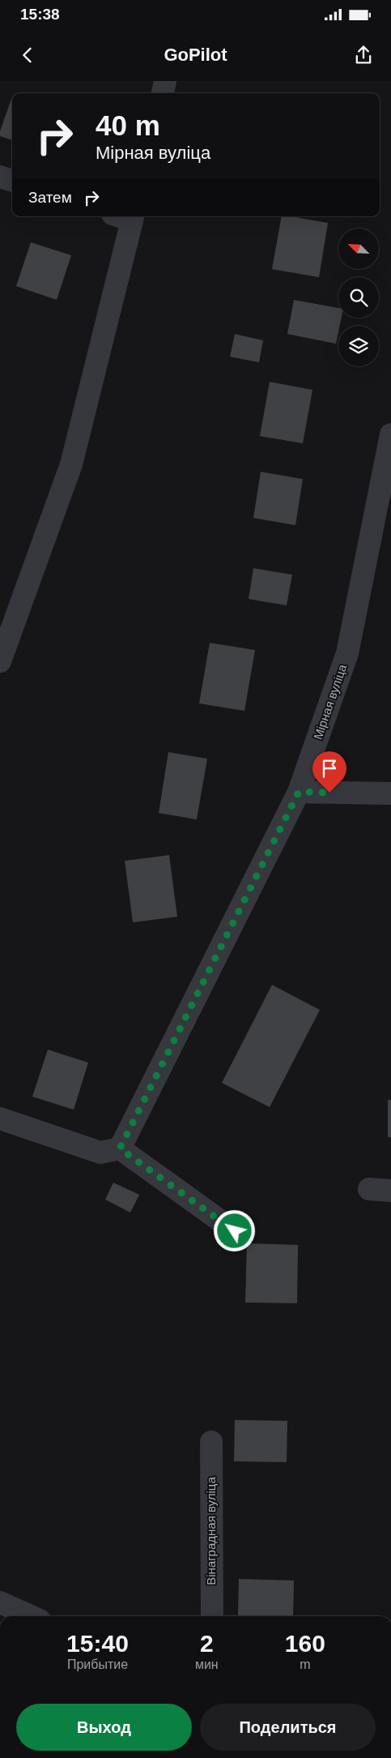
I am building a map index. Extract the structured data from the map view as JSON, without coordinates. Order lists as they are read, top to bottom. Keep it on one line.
{"streets":{"street":["Мірная вуліца","Вінаградная вуліца"]},"north":"top left","page":{"status":"15:38","header":"GoPilot","turn":["40 m","Мірная вуліца"],"then":"Затем","eta":["15:40","Прибытие","2","мин","160","m"],"buttons":["Выход","Поделиться"]}}
